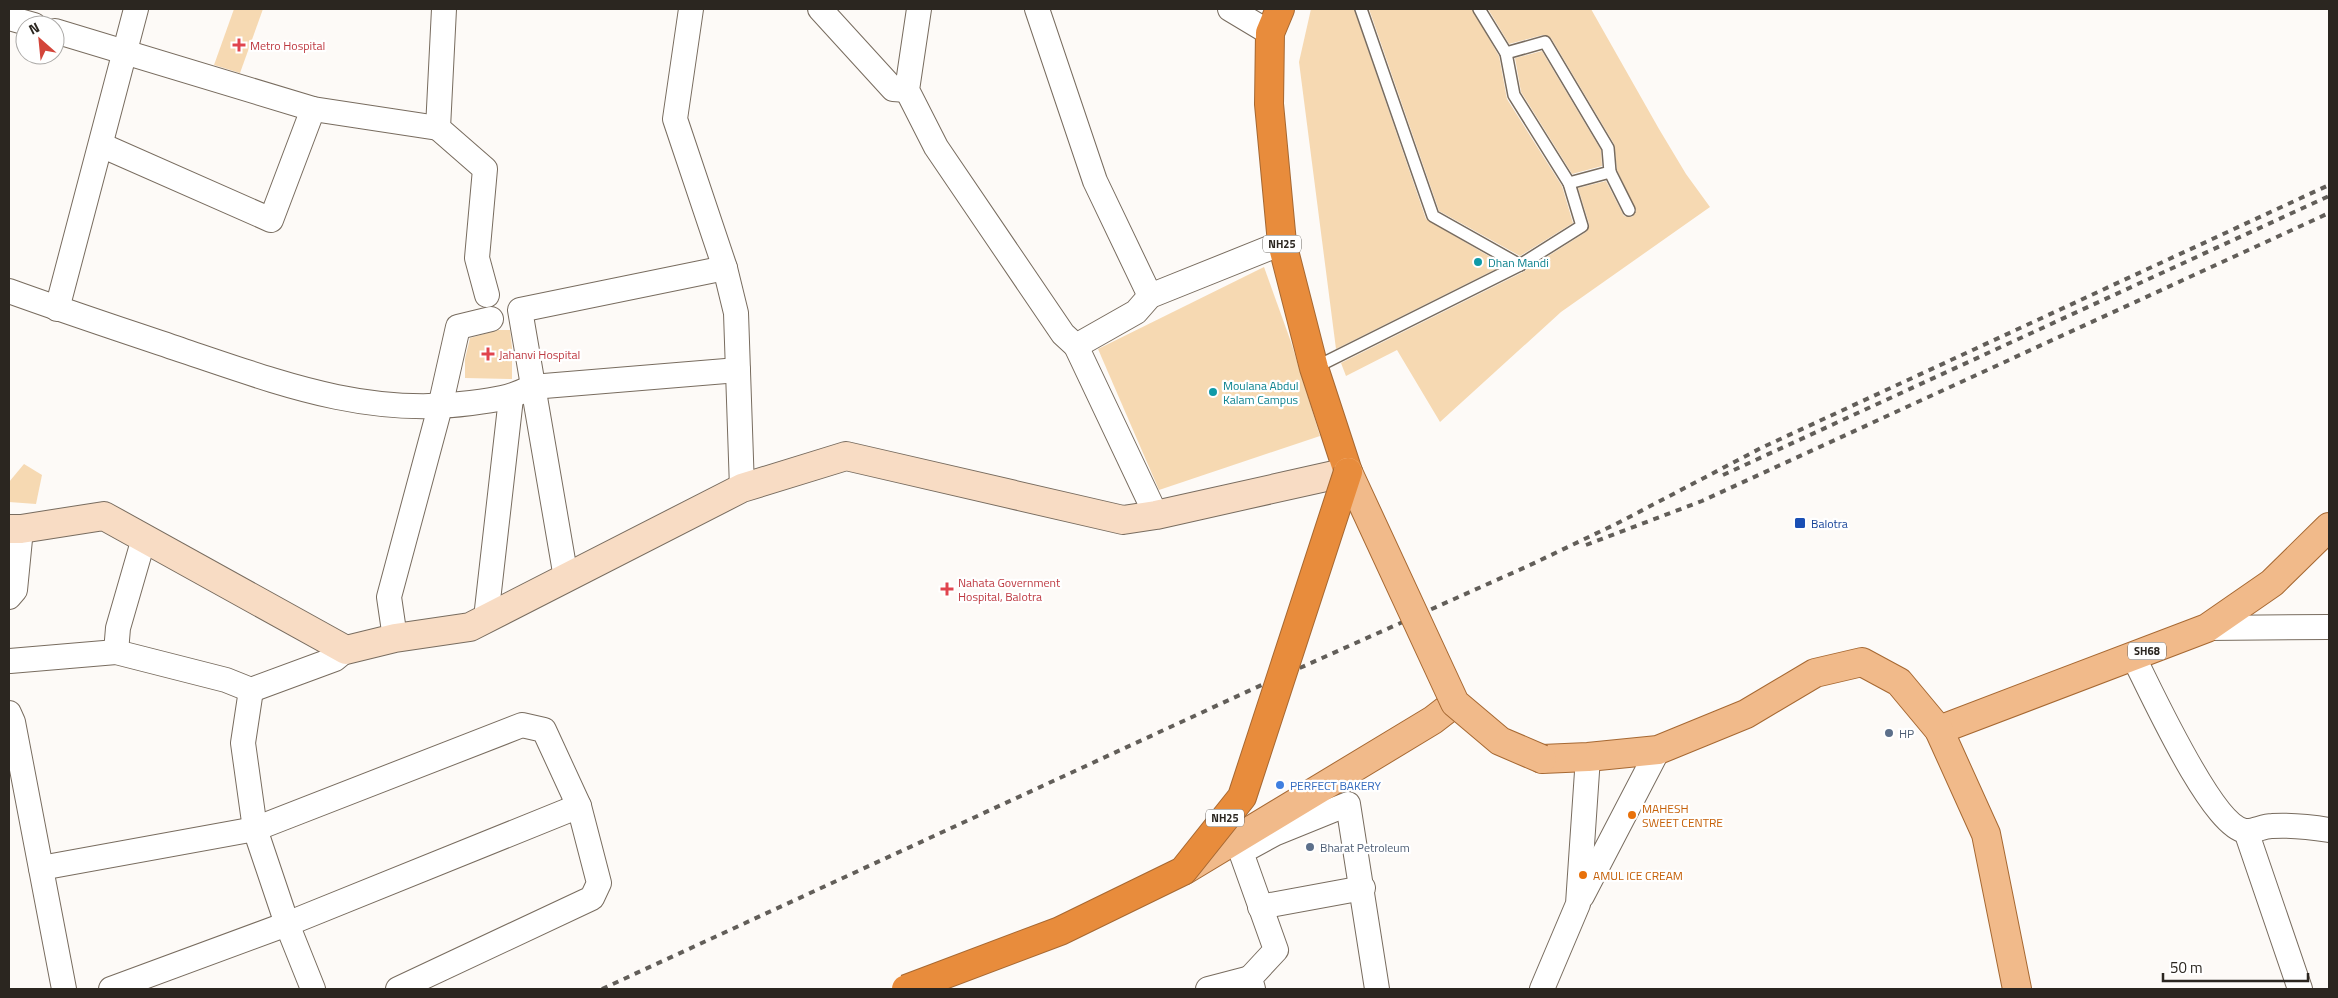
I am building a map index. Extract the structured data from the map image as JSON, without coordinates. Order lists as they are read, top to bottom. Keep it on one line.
{"streets":{"highway":["NH25"],"main road":["SH68"]},"places":{"health":["Metro Hospital","Jahanvi Hospital","Nahata Government Hospital, Balotra"],"other":["Dhan Mandi","Moulana Abdul Kalam Campus","HP","PERFECT BAKERY","MAHESH SWEET CENTRE","Bharat Petroleum","AMUL ICE CREAM"],"transit":["Balotra"]},"scale_bar":"50 m","north":"top left"}
